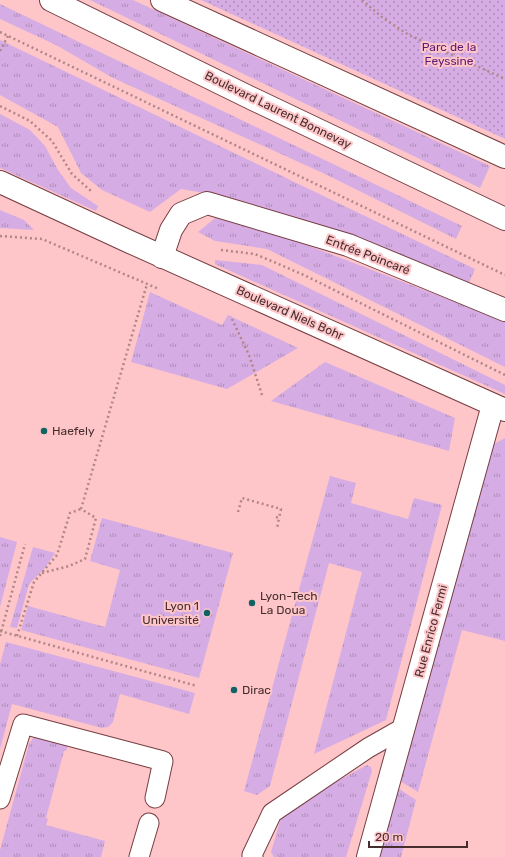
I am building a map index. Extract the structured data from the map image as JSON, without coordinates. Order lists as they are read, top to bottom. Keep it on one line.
{"streets":{"street":["Boulevard Laurent Bonnevay","Entrée Poincaré","Boulevard Niels Bohr","Rue Enrico Fermi"]},"crossings":[["Entrée Poincaré","Boulevard Niels Bohr"],["Boulevard Niels Bohr","Rue Enrico Fermi"]],"parks":["Parc de la Feyssine"],"places":["Haefely","Lyon-Tech La Doua","Lyon 1 Université","Dirac"],"scale_bar":"20 m"}
